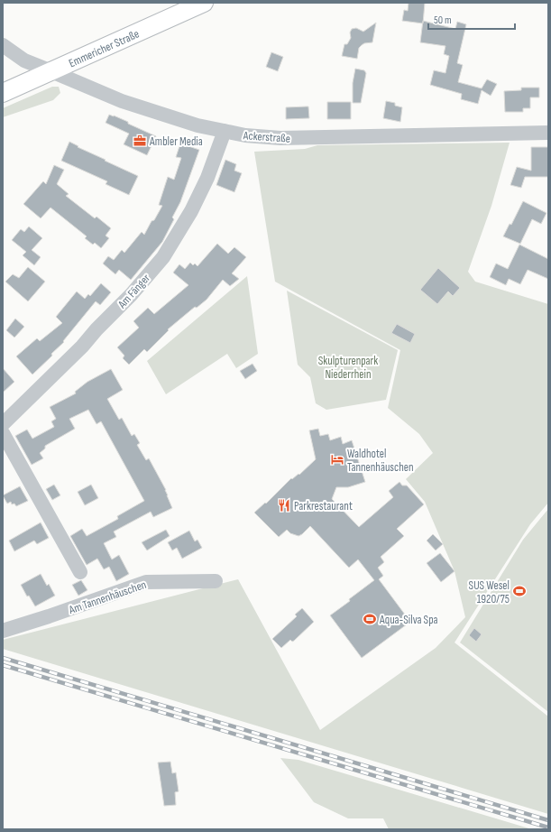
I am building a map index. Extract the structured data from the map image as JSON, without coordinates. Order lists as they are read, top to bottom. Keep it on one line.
{"streets":{"main road":["Emmericher Straße"],"street":["Ackerstraße","Am Fänger","Am Tannenhäuschen"]},"crossings":[["Emmericher Straße","Ackerstraße"],["Ackerstraße","Am Fänger"]],"parks":["Skulpturenpark Niederrhein"],"places":{"office":["Ambler Media"],"hotel":["Waldhotel Tannenhäuschen"],"restaurant":["Parkrestaurant"],"sports":["SUS Wesel 1920/75","Aqua-Silva Spa"]},"scale_bar":"50 m"}
